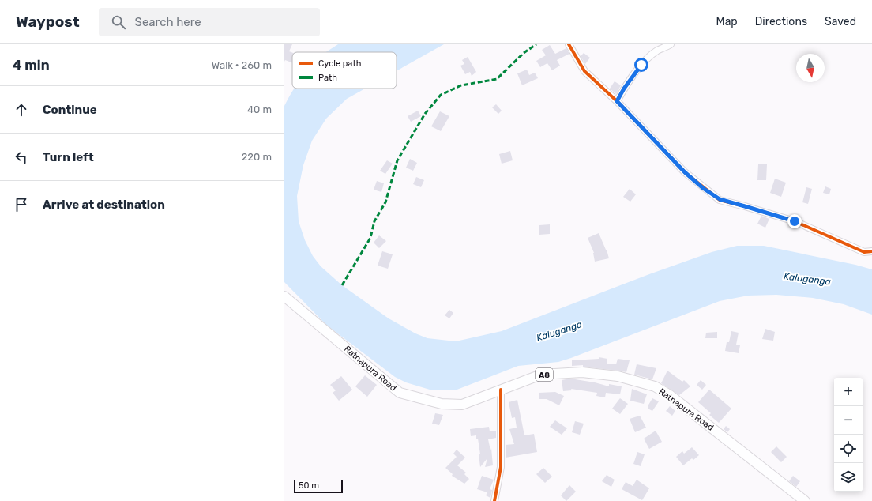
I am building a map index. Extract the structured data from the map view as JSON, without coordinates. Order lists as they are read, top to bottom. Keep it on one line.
{"streets":{"highway":["Ratnapura Road","A8"]},"water":["Kaluganga"],"legend":["Cycle path","Path"],"scale_bar":"50 m","north":"bottom","page":{"header":"Waypost","search":"Search here","nav":["Map","Directions","Saved"],"heading":["4 min","Walk · 260 m"],"list":[["Continue","40 m"],["Turn left","220 m"],"Arrive at destination"],"map_buttons":["+","−"],"scale":"50 m"}}
